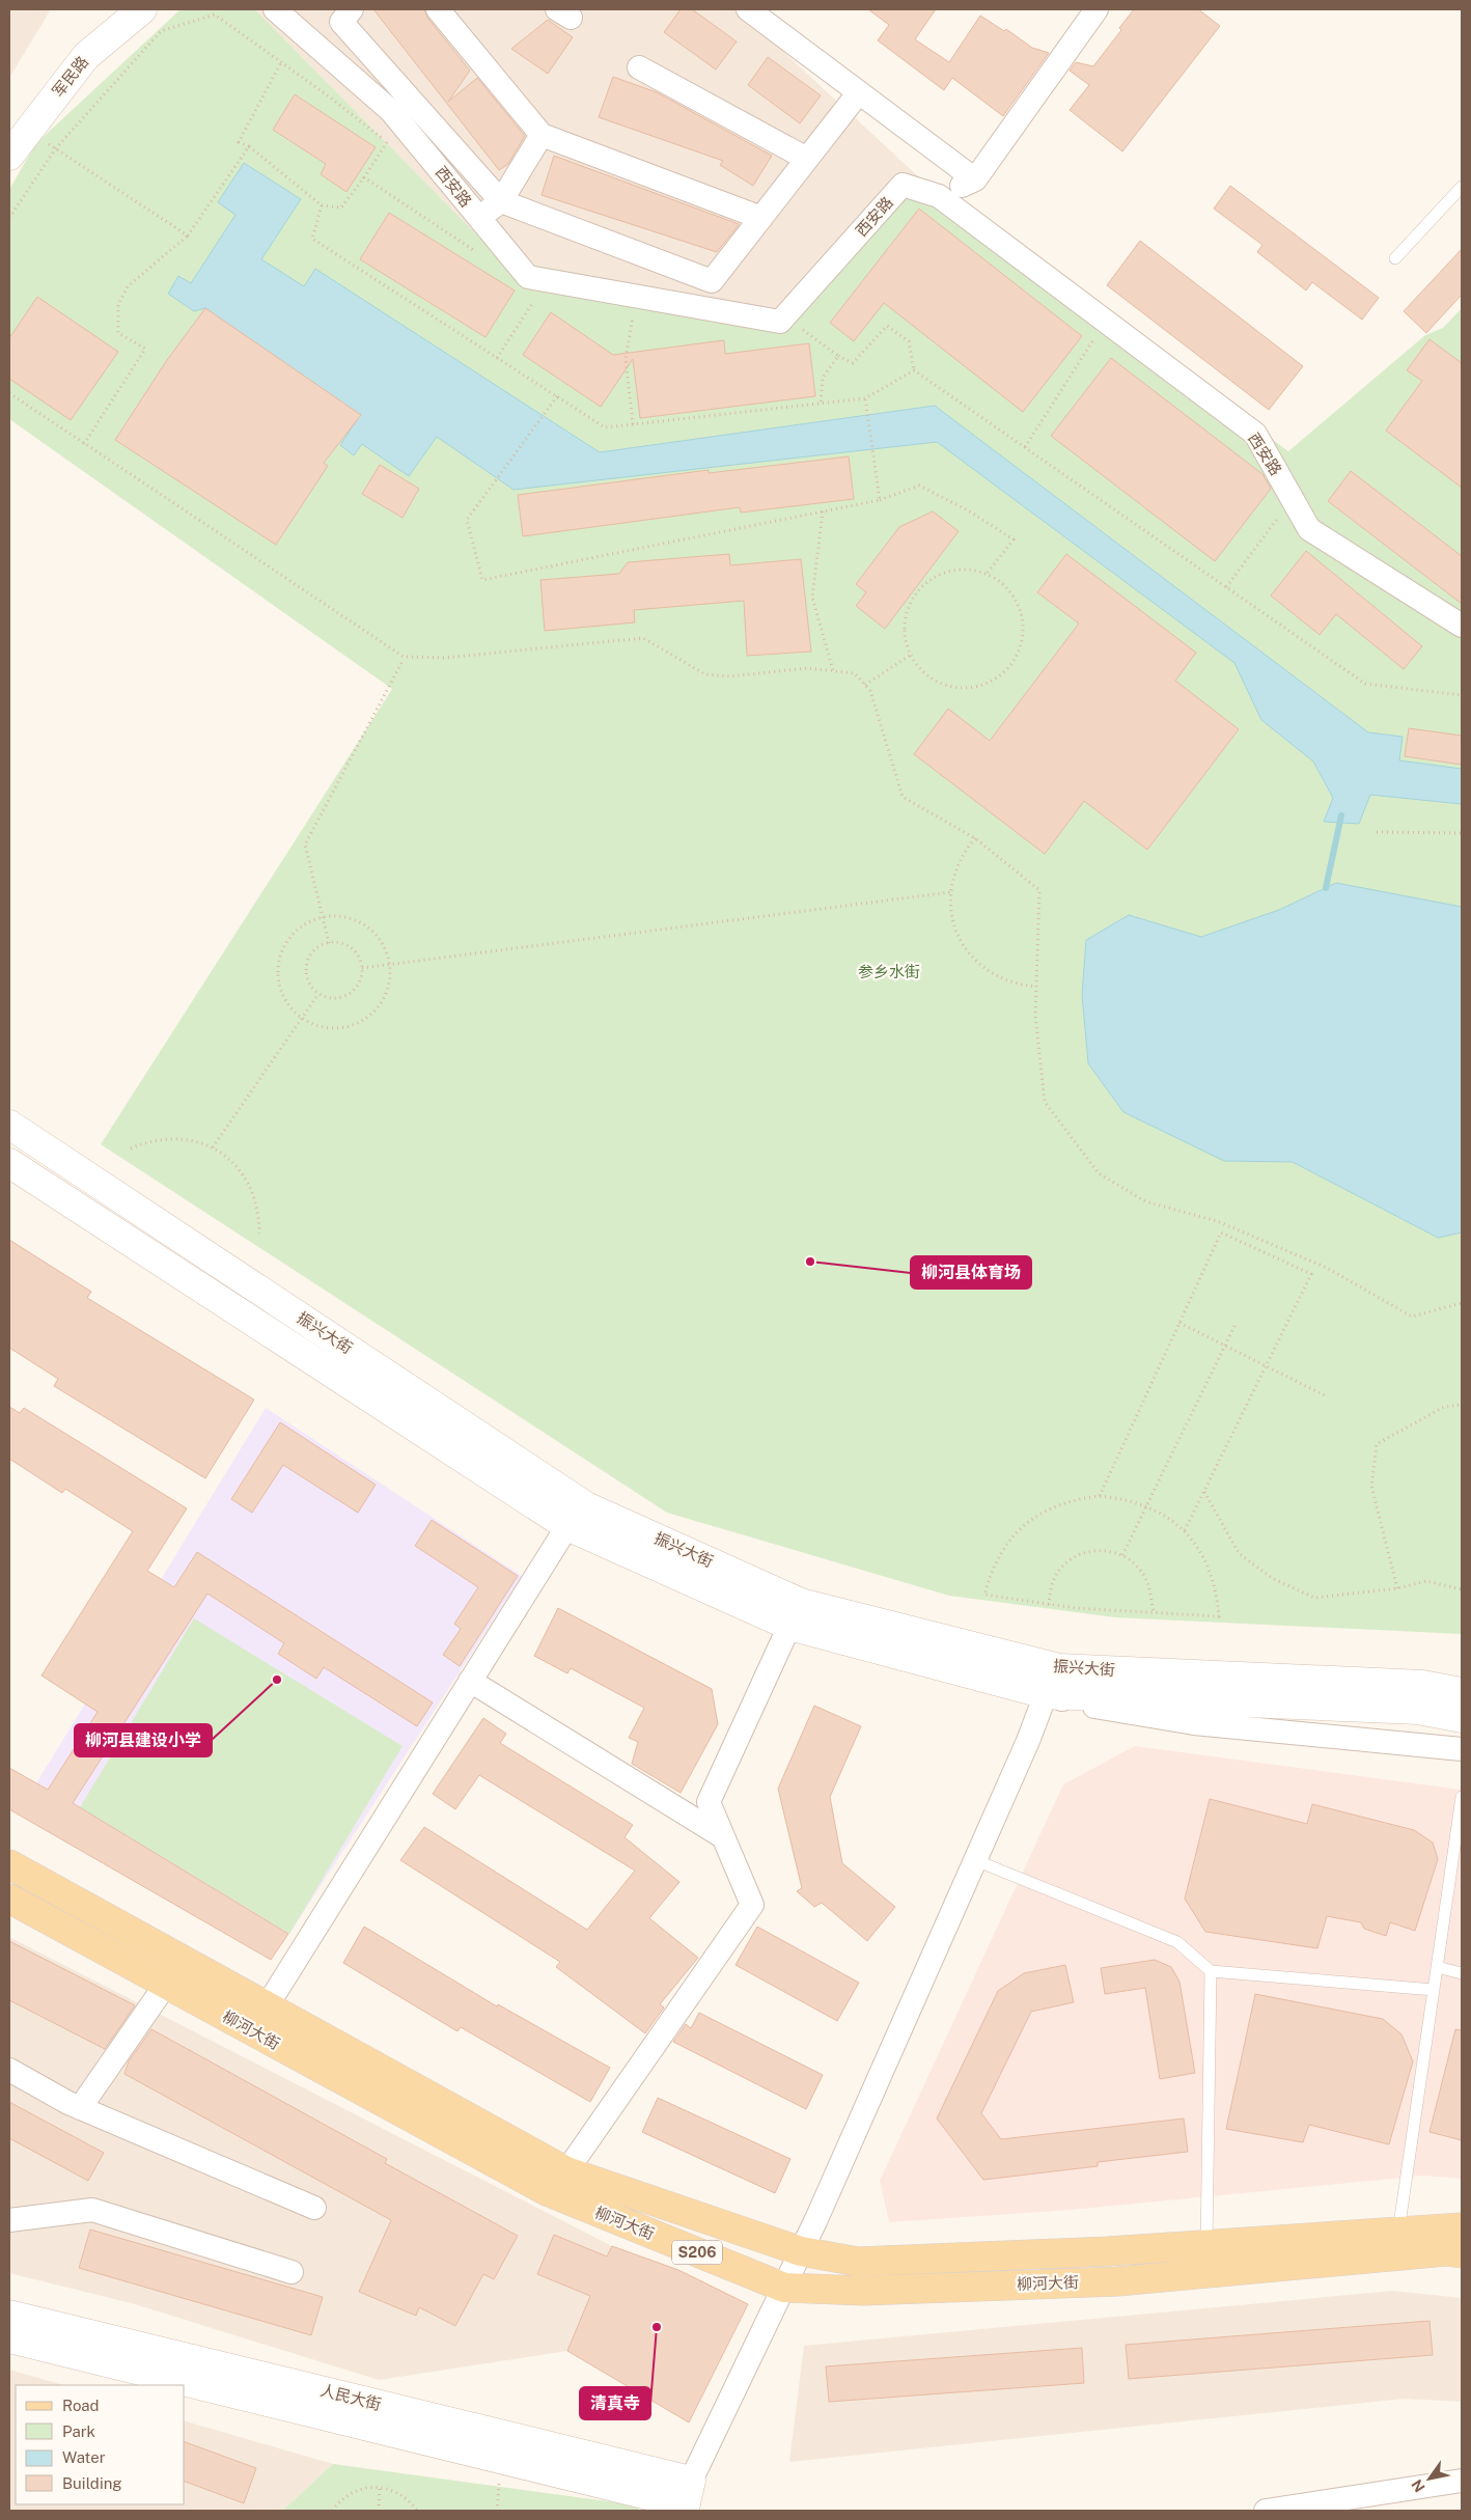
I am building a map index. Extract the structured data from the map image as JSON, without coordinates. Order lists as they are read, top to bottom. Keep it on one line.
{"streets":{"main road":["柳河大街","S206"],"street":["军民路","西安路","振兴大街","人民大街"]},"parks":["参乡水街"],"places":["柳河县体育场","柳河县建设小学","清真寺"],"legend":["Road","Park","Water","Building"],"north":"bottom left"}
